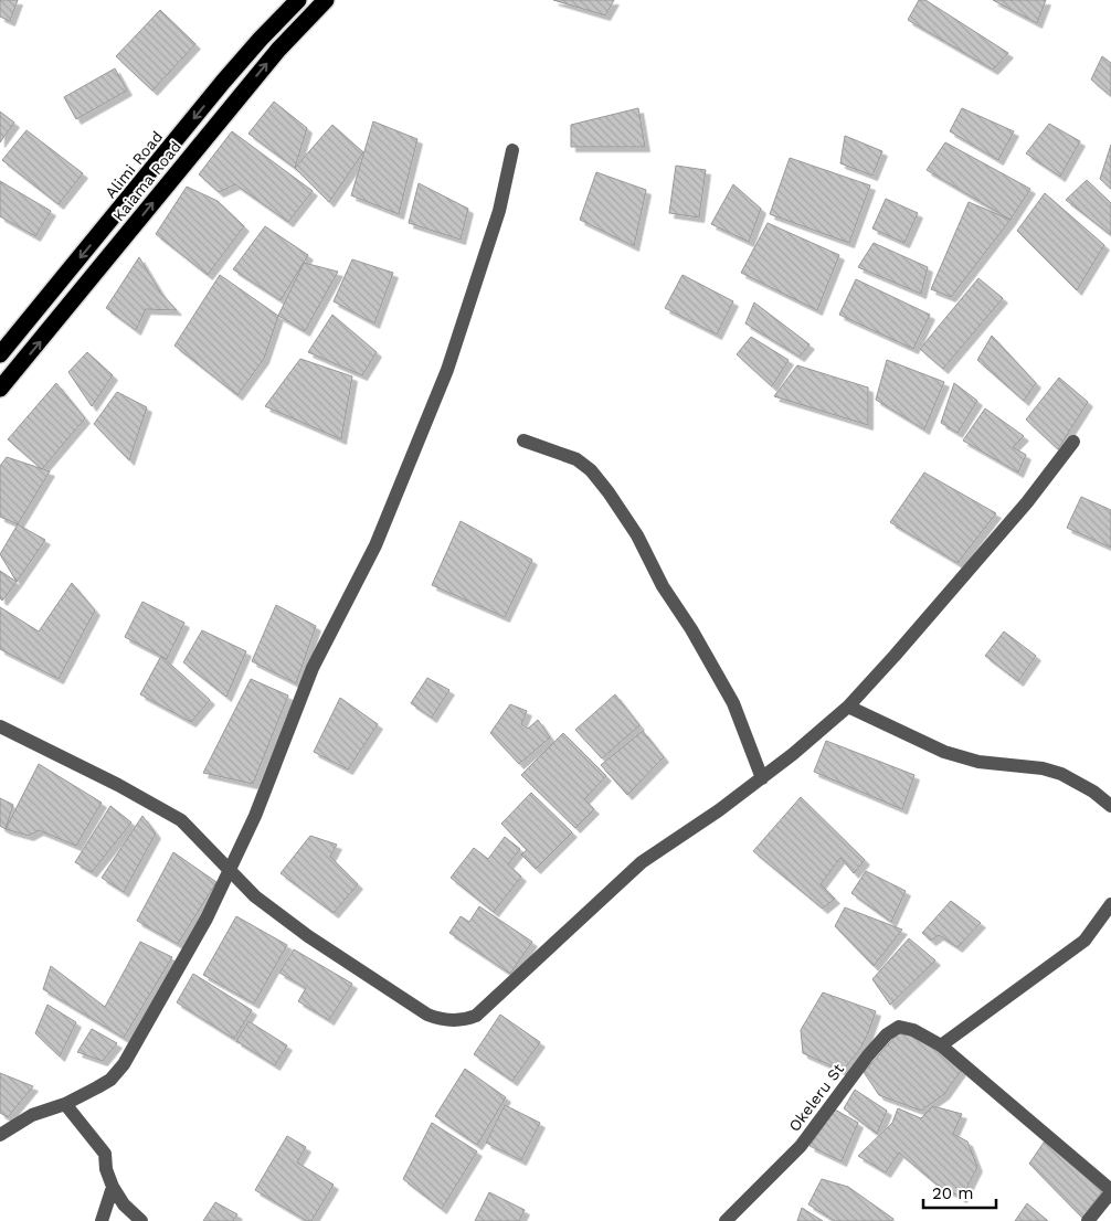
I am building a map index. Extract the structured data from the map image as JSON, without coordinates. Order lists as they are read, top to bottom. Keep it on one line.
{"streets":{"highway":["Alimi Road","Kaiama Road"],"street":["Okeleru St"]},"one_way":["Alimi Road","Kaiama Road"],"scale_bar":"20 m"}
